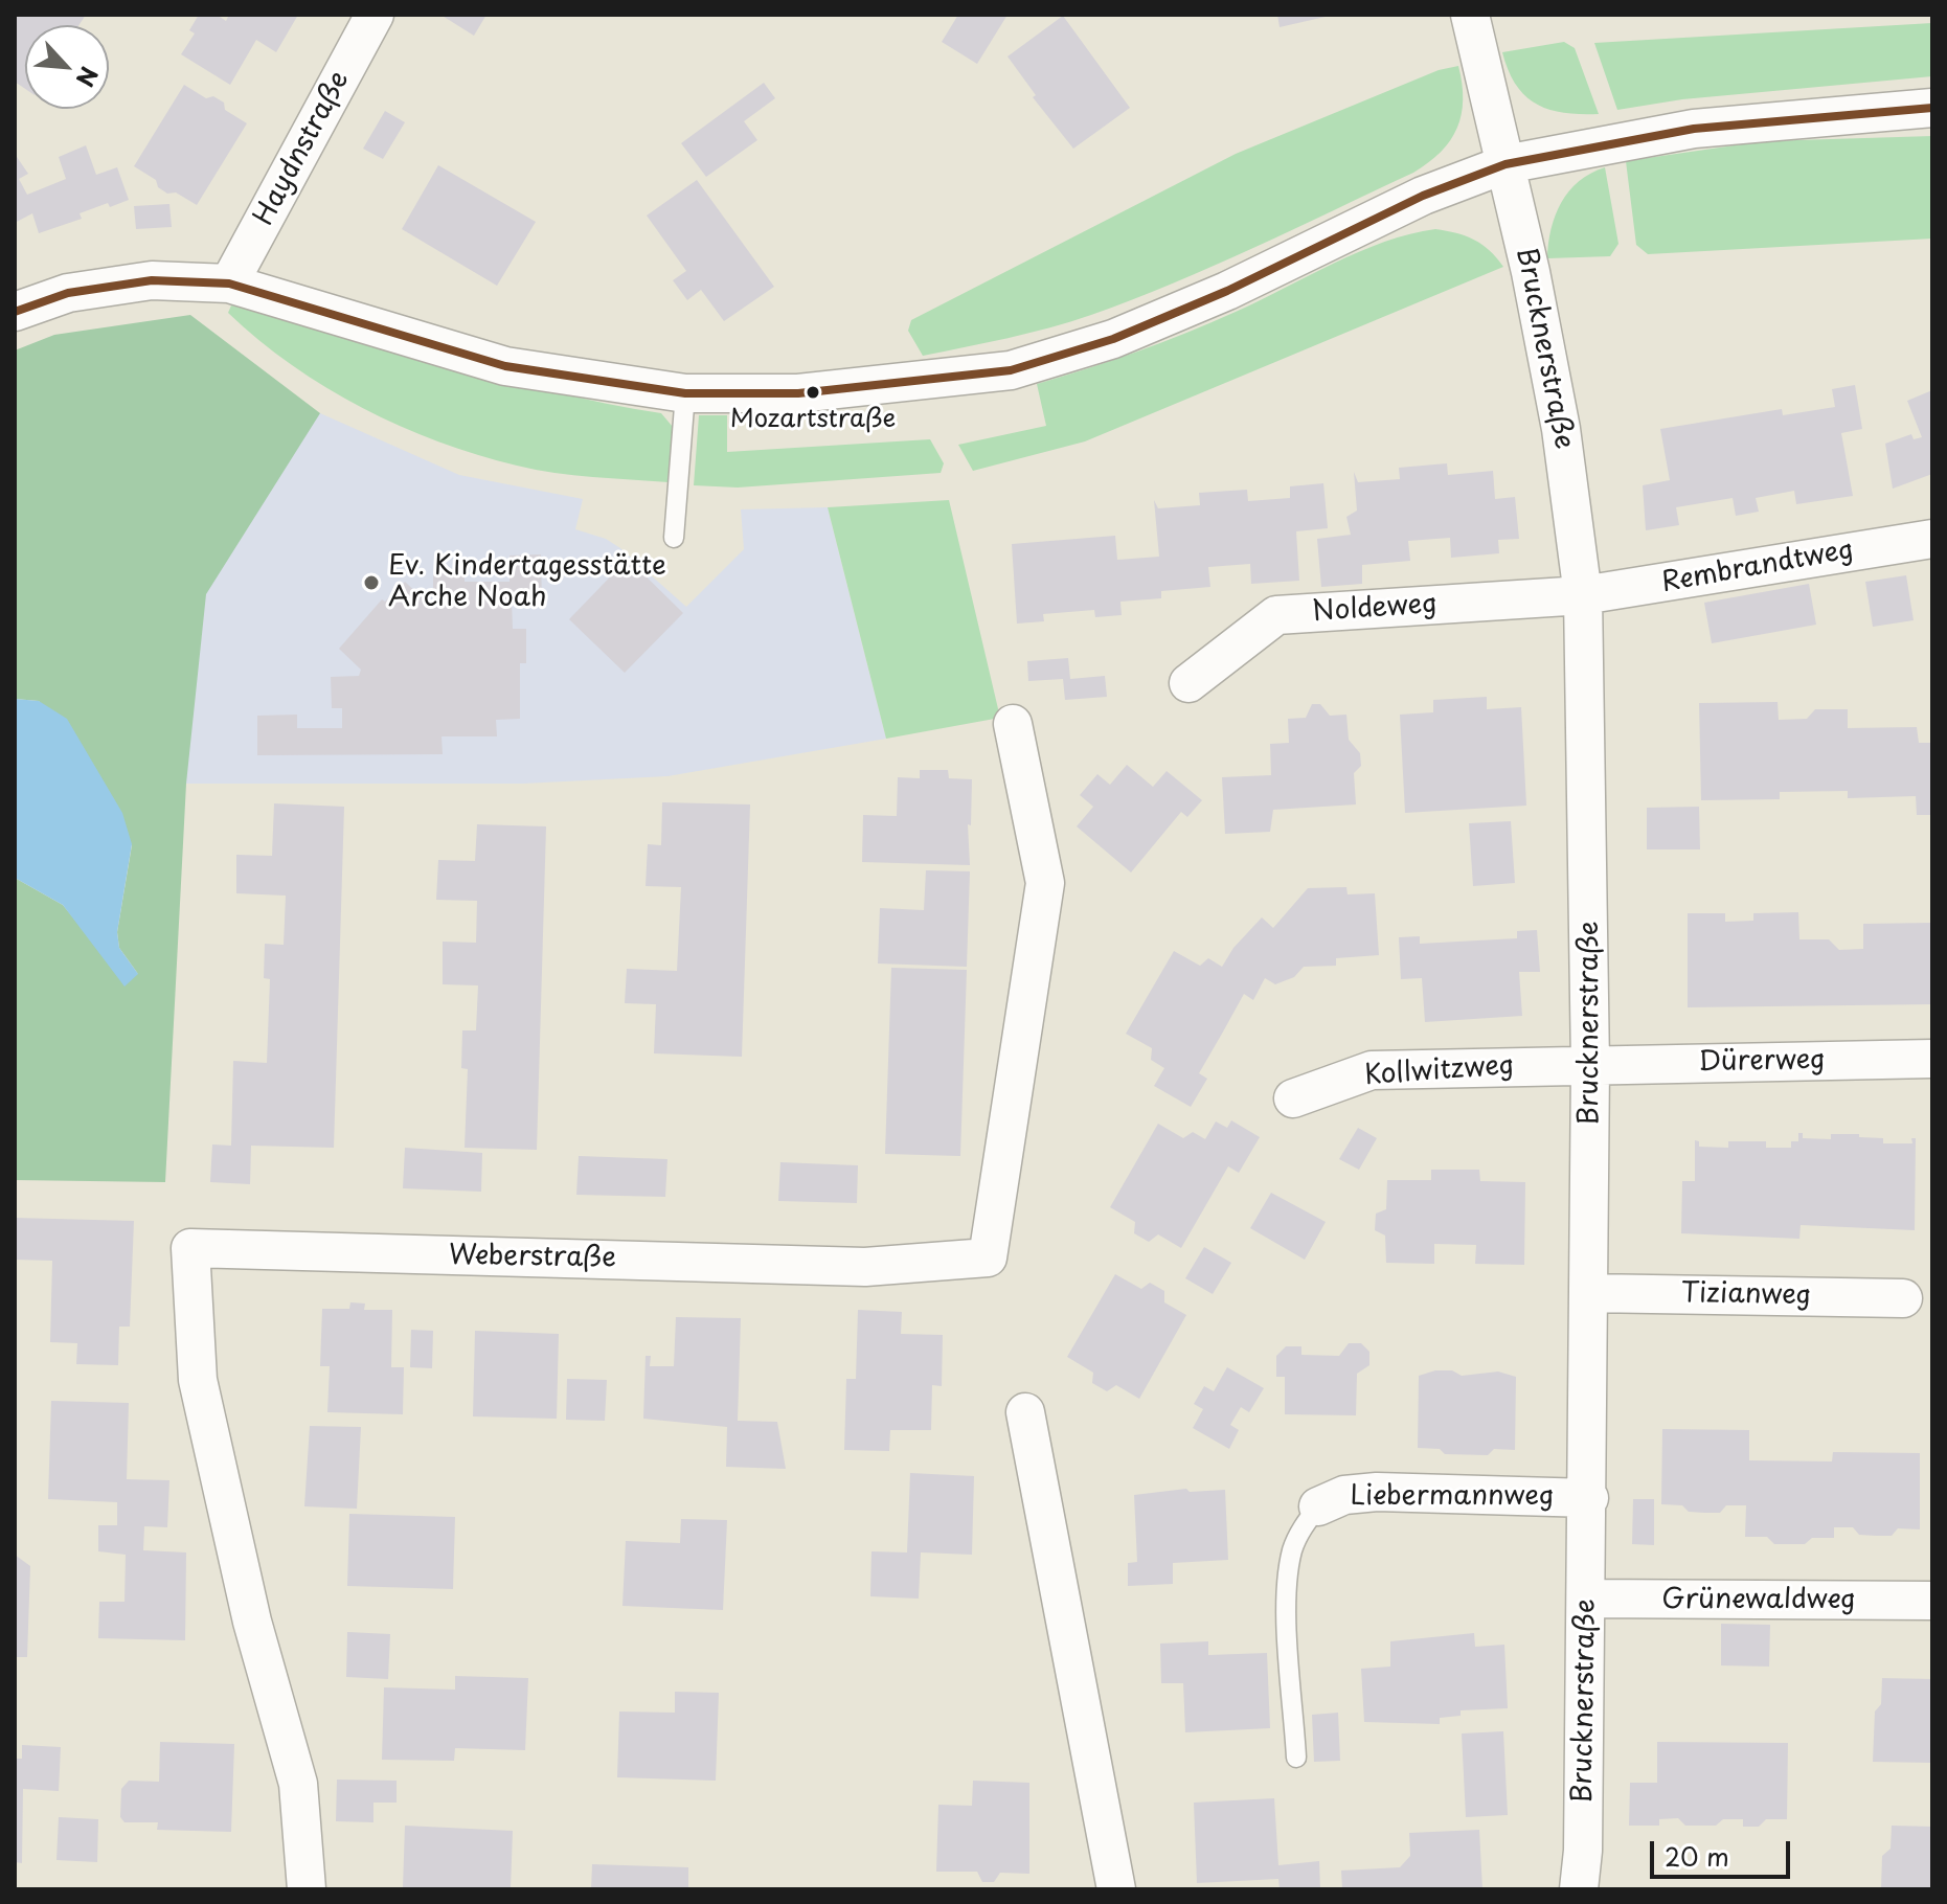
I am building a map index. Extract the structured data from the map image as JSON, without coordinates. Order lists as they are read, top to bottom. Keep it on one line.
{"streets":{"street":["Haydnstraße","Brucknerstraße","Rembrandtweg","Noldeweg","Dürerweg","Kollwitzweg","Weberstraße","Tizianweg","Liebermannweg","Grünewaldweg"]},"crossings":[["Brucknerstraße","Rembrandtweg"],["Brucknerstraße","Noldeweg"],["Brucknerstraße","Dürerweg"],["Brucknerstraße","Kollwitzweg"],["Brucknerstraße","Tizianweg"],["Brucknerstraße","Liebermannweg"],["Brucknerstraße","Grünewaldweg"],["Rembrandtweg","Noldeweg"],["Dürerweg","Kollwitzweg"]],"places":["Mozartstraße","Ev. Kindertagesstätte Arche Noah"],"scale_bar":"20 m","north":"bottom right"}
